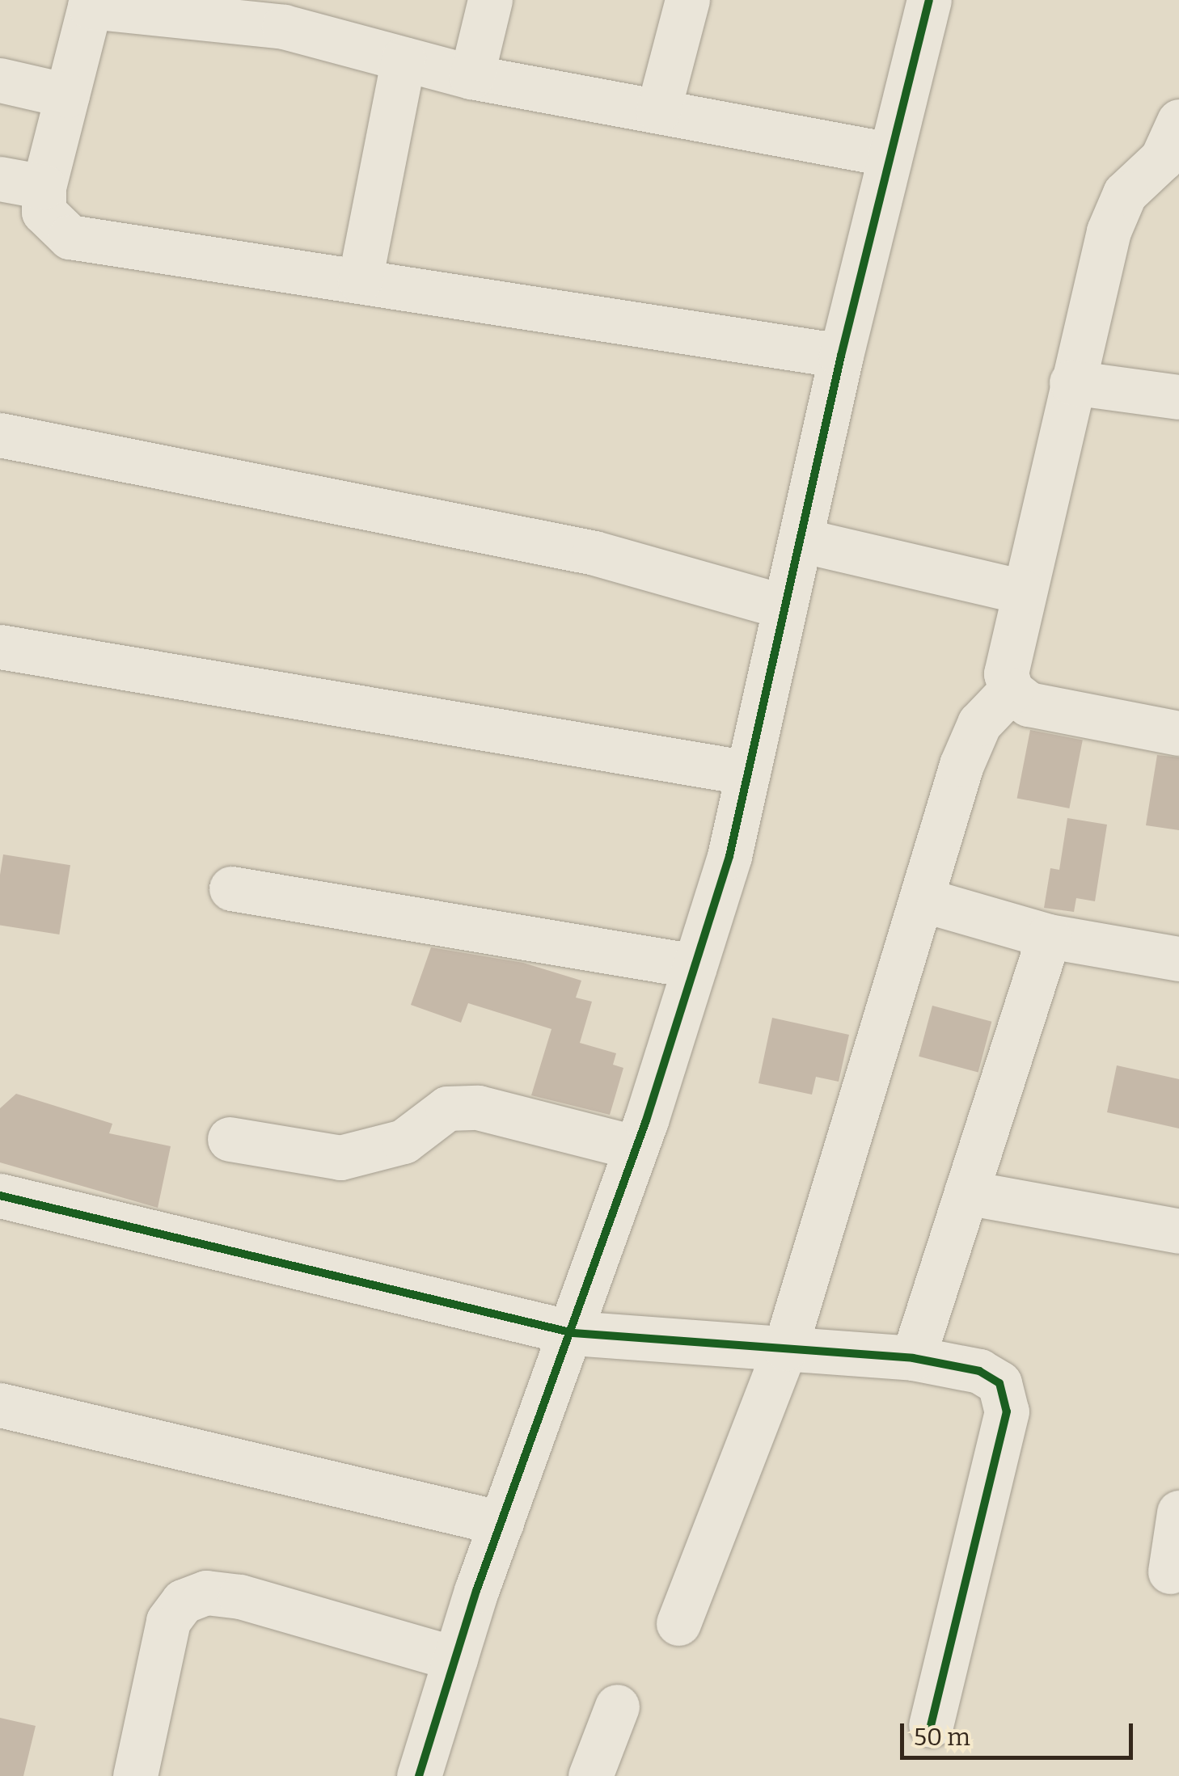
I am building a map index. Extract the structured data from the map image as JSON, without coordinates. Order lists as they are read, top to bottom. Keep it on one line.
{"scale_bar":"50 m"}
